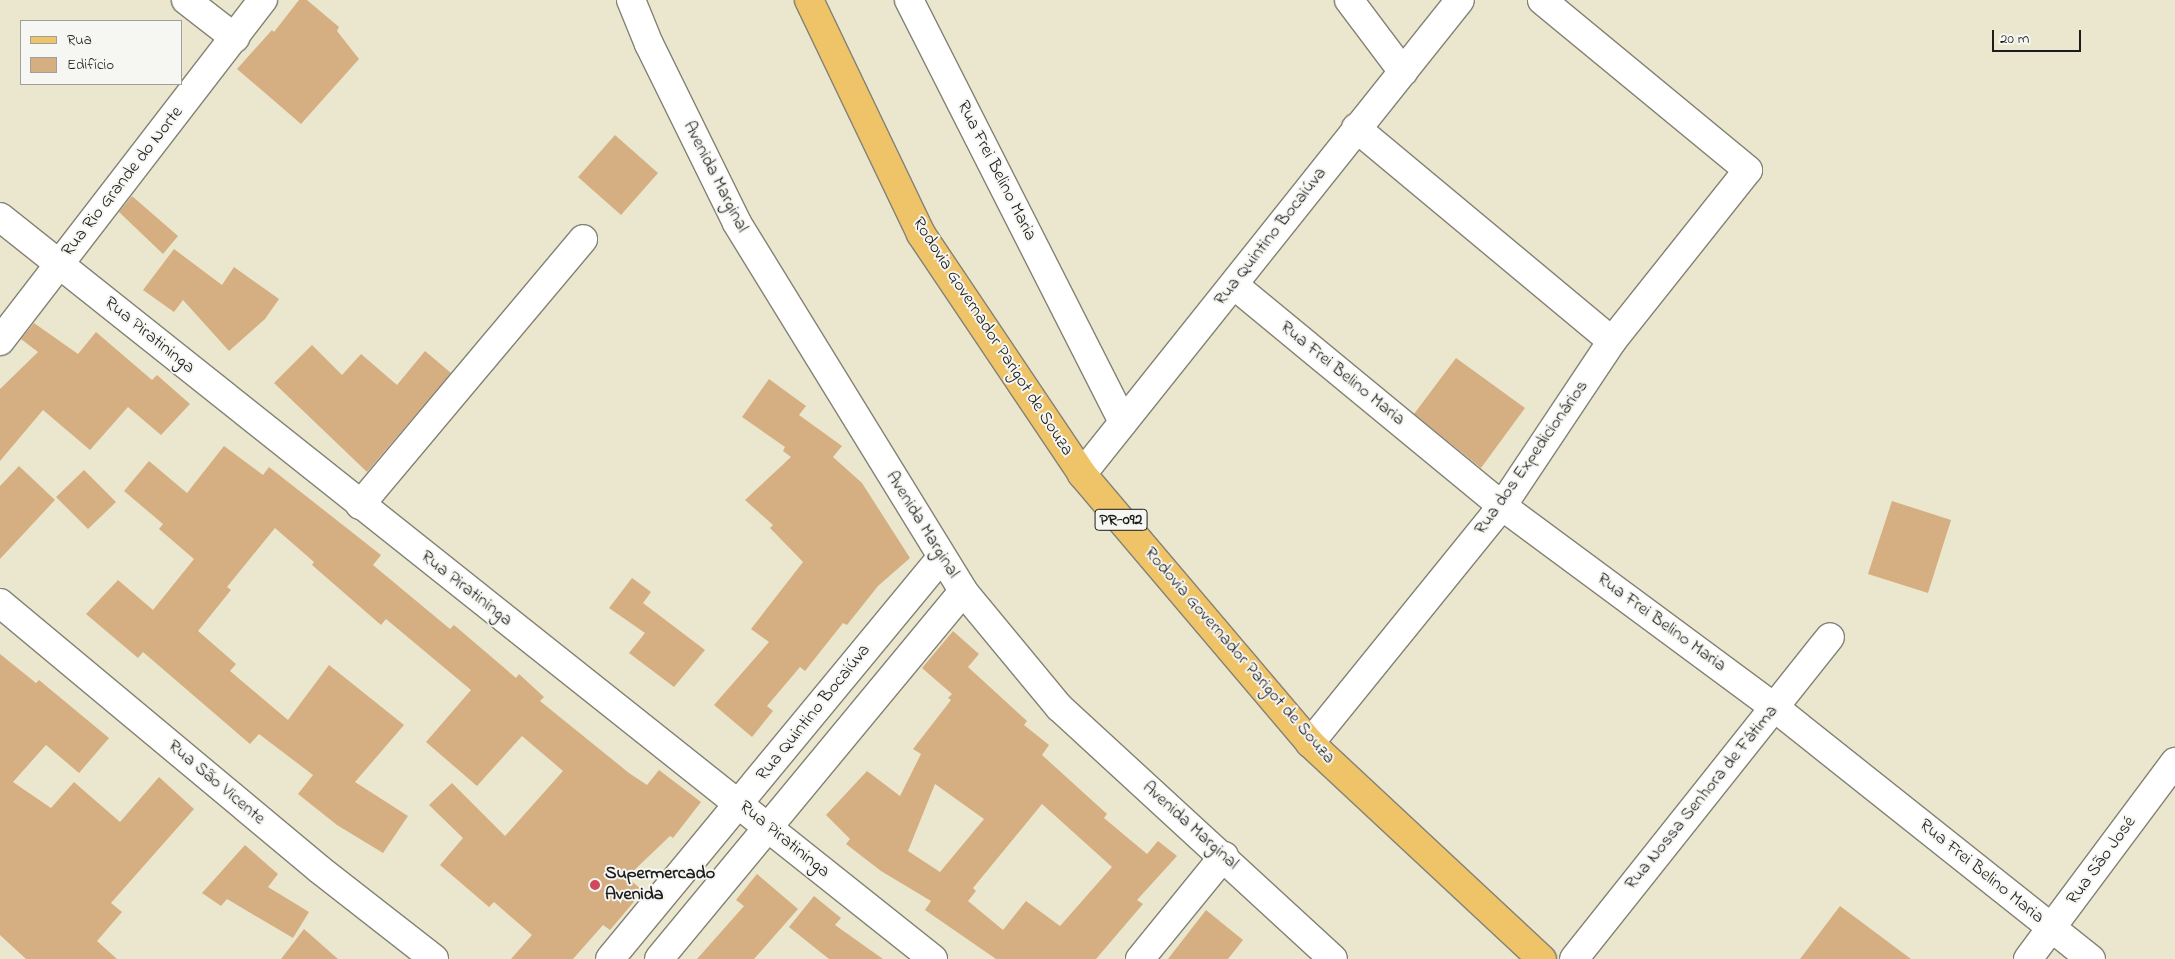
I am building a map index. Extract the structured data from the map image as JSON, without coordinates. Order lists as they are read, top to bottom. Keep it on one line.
{"streets":{"main road":["Rodovia Governador Parigot de Souza","PR-092"],"street":["Rua Frei Belino Maria","Avenida Marginal","Rua Rio Grande do Norte","Rua Quintino Bocaiúva","Rua Piratininga","Rua dos Expedicionários","Rua São Vicente","Rua Nossa Senhora de Fátima","Rua São José"]},"crossings":[["Rua Frei Belino Maria","Rua Quintino Bocaiúva"],["Rua Frei Belino Maria","Rua dos Expedicionários"],["Rua Frei Belino Maria","Rua Nossa Senhora de Fátima"],["Rua Frei Belino Maria","Rua São José"],["Avenida Marginal","Rua Quintino Bocaiúva"],["Rua Rio Grande do Norte","Rua Piratininga"],["Rua Quintino Bocaiúva","Rua Piratininga"],["Rua Quintino Bocaiúva","Rodovia Governador Parigot de Souza"],["Rodovia Governador Parigot de Souza","Rua dos Expedicionários"]],"places":["Supermercado Avenida"],"legend":["Rua","Edifício"],"scale_bar":"20 m"}
